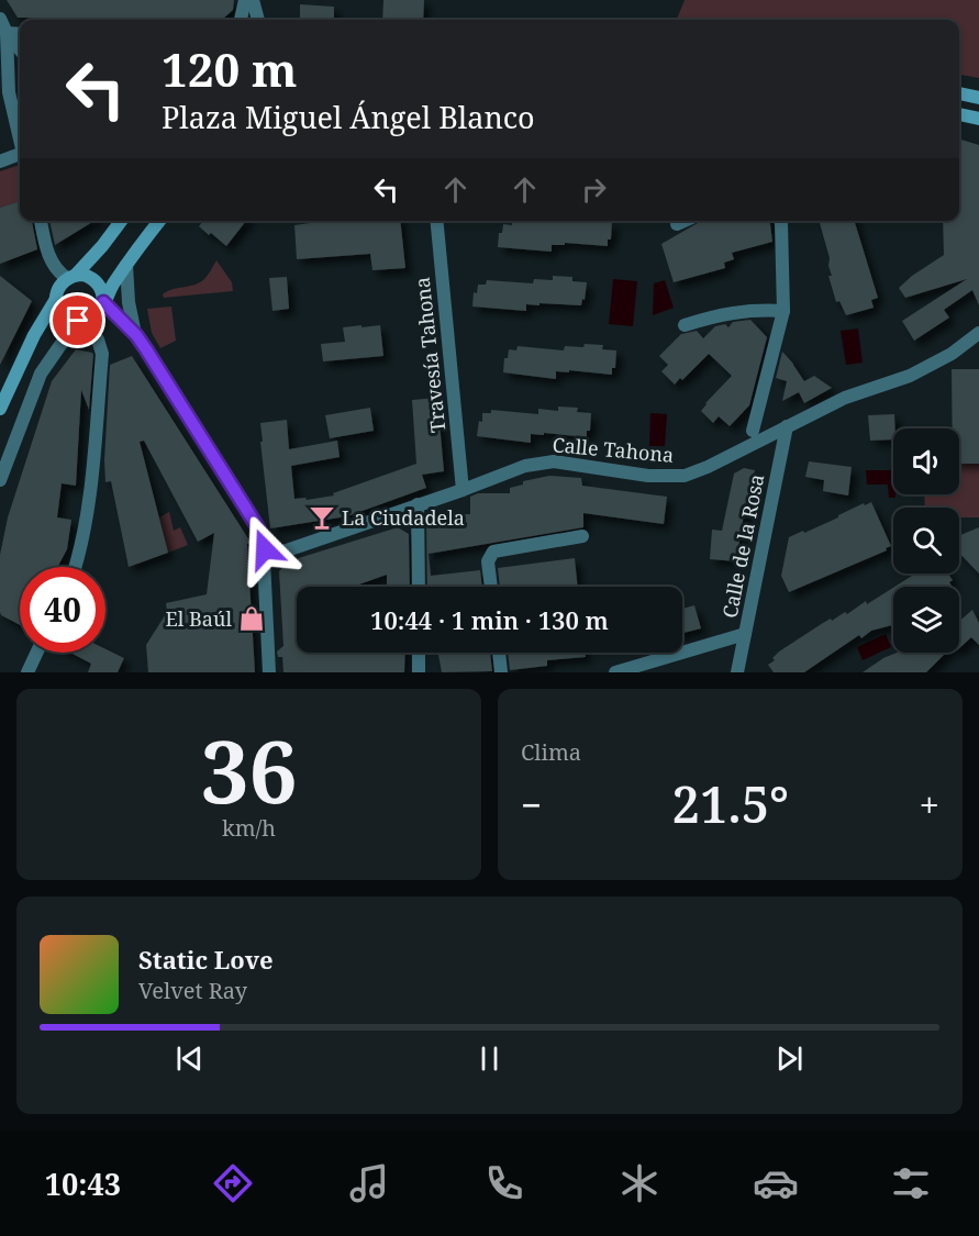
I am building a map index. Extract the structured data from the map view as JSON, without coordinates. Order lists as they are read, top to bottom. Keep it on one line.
{"streets":{"street":["Travesía Tahona","Calle Tahona","Calle de la Rosa"]},"crossings":[["Travesía Tahona","Calle Tahona"],["Calle Tahona","Calle de la Rosa"]],"places":{"bar":["La Ciudadela"],"shop":["El Baúl"]},"page":{"turn":["120 m","Plaza Miguel Ángel Blanco"],"limit":"40","trip":"10:44 · 1 min · 130 m","tile":[["36","km/h"],"Clima"],"heat":["−","21.5°","+"],"song":["Static Love","Velvet Ray"],"tabs":"10:43"}}
